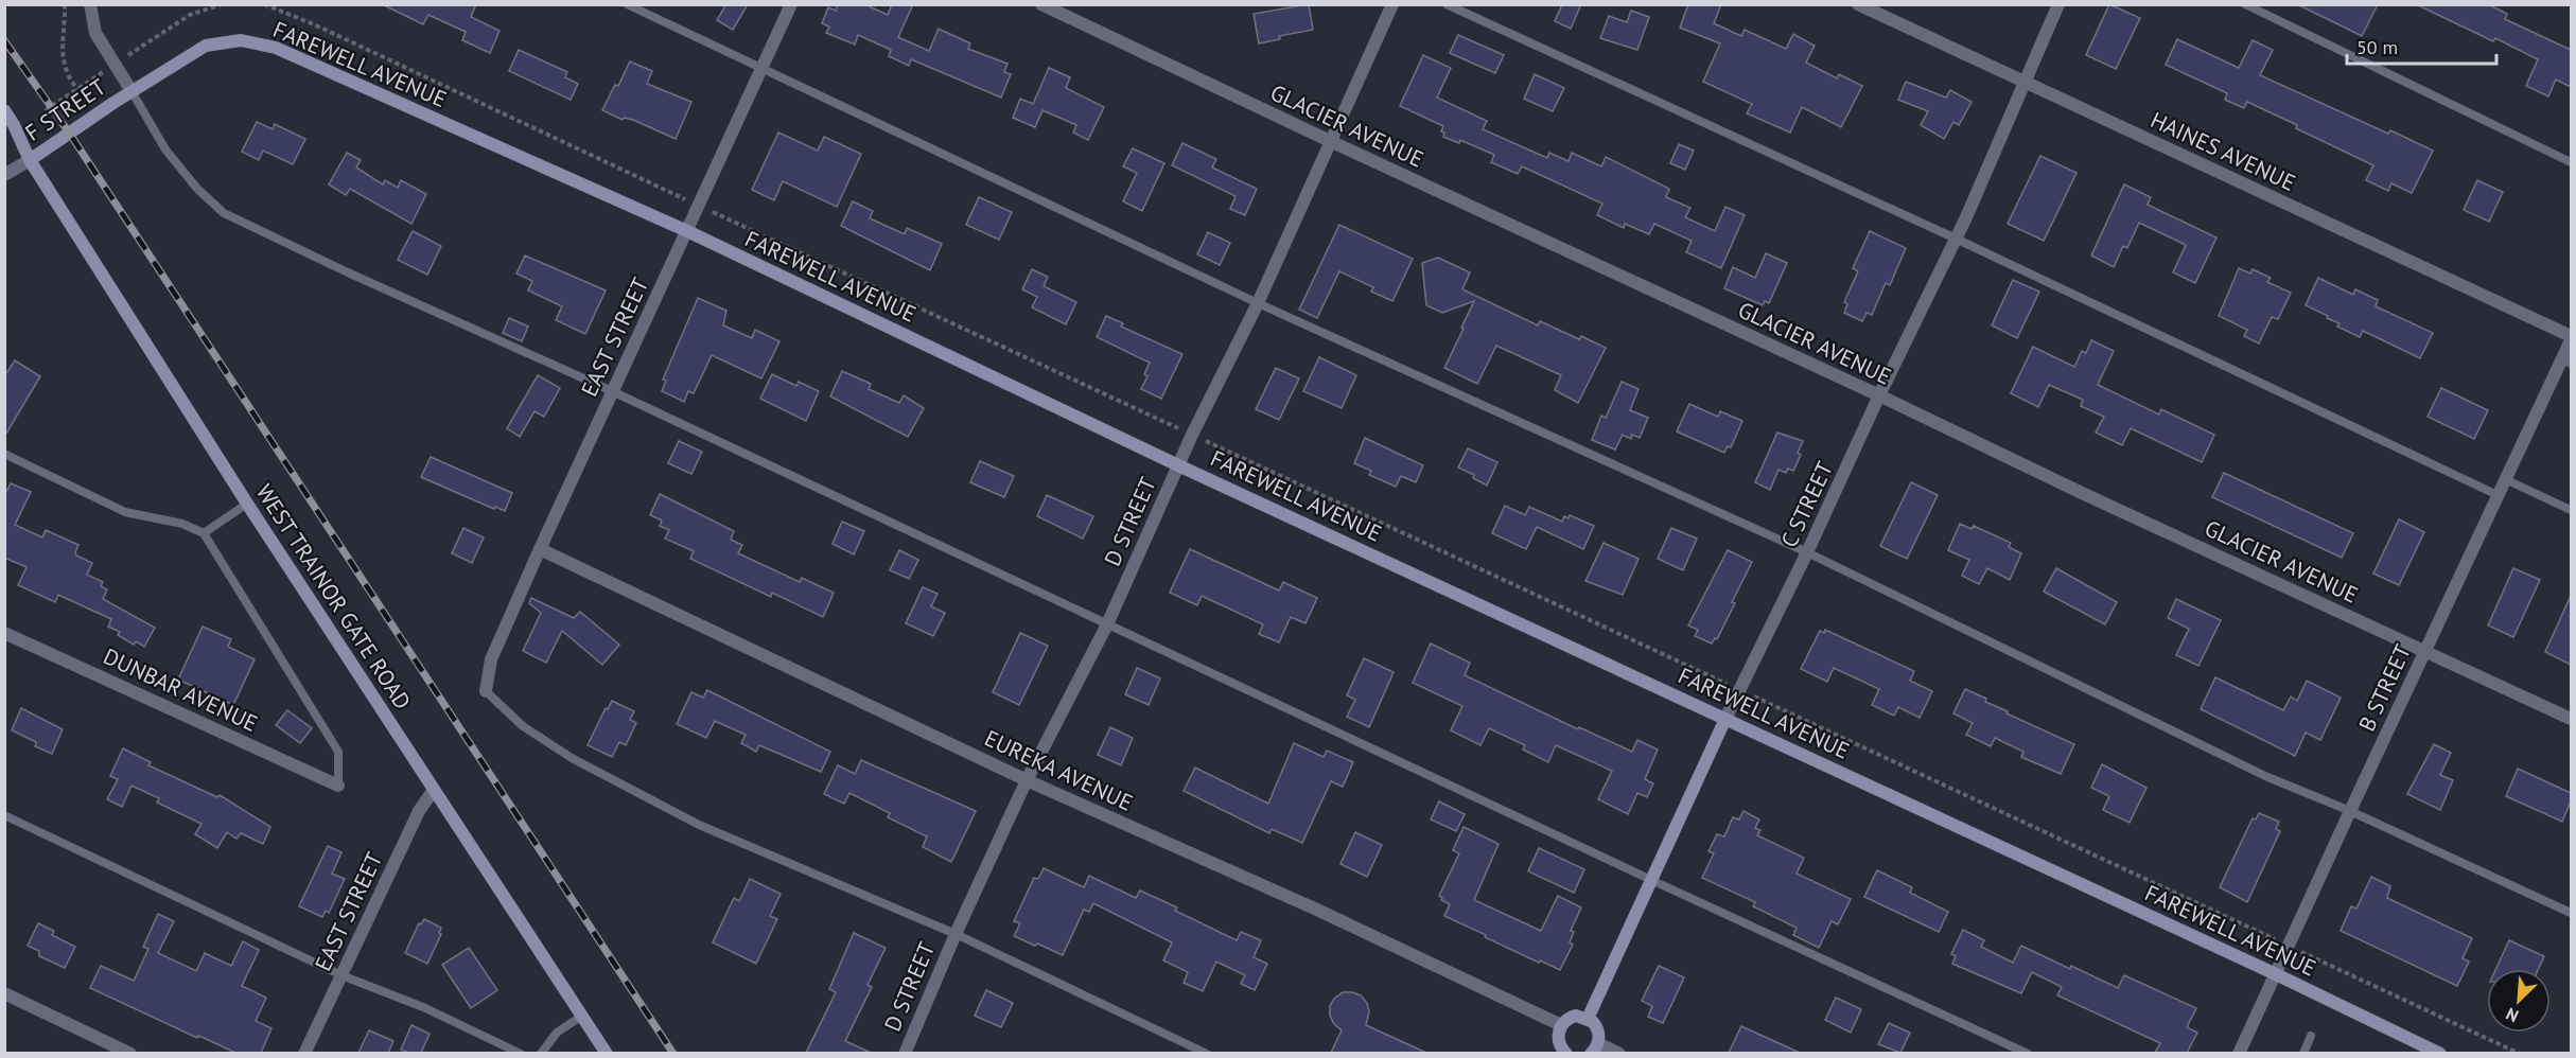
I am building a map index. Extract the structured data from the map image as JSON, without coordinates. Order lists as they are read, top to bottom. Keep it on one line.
{"streets":{"street":["FAREWELL AVENUE","F STREET","GLACIER AVENUE","HAINES AVENUE","EAST STREET","C STREET","D STREET","WEST TRAINOR GATE ROAD","B STREET","DUNBAR AVENUE","EUREKA AVENUE"]},"crossings":[["FAREWELL AVENUE","F STREET"],["FAREWELL AVENUE","EAST STREET"],["FAREWELL AVENUE","C STREET"],["FAREWELL AVENUE","D STREET"],["FAREWELL AVENUE","B STREET"],["F STREET","WEST TRAINOR GATE ROAD"],["GLACIER AVENUE","C STREET"],["GLACIER AVENUE","D STREET"],["GLACIER AVENUE","B STREET"],["HAINES AVENUE","C STREET"],["EAST STREET","WEST TRAINOR GATE ROAD"],["EAST STREET","EUREKA AVENUE"],["D STREET","EUREKA AVENUE"]],"scale_bar":"50 m","north":"bottom left"}
